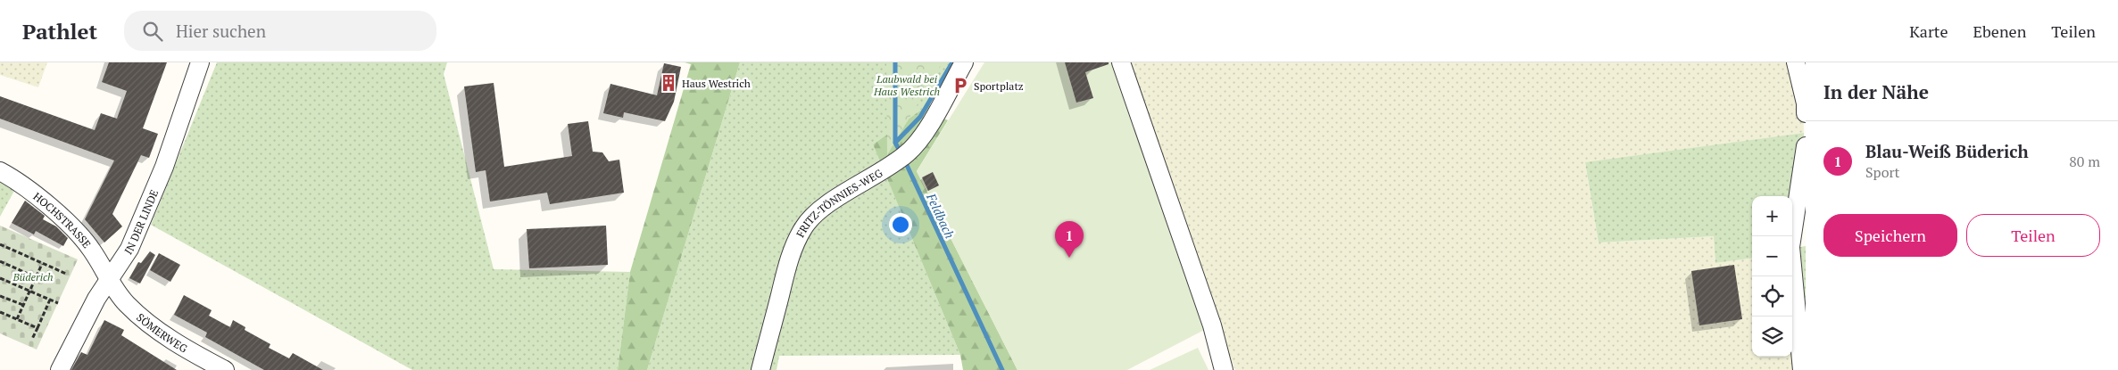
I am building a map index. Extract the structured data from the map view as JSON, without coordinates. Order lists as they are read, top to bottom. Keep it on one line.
{"streets":{"street":["FRITZ-TÖNNIES-WEG","HOCHSTRASSE","IN DER LINDE","SÖMERWEG"]},"crossings":[["HOCHSTRASSE","IN DER LINDE"],["HOCHSTRASSE","SÖMERWEG"],["IN DER LINDE","SÖMERWEG"]],"water":["Feldbach"],"parks":["Laubwald bei Haus Westrich","Büderich"],"places":{"building":["Haus Westrich"],"parking":["Sportplatz"]},"page":{"header":"Pathlet","search":"Hier suchen","nav":["Karte","Ebenen","Teilen"],"heading":"In der Nähe","list":[{"mark":"1","name":"Blau-Weiß Büderich","note":"Sport","value":"80 m"}],"map_buttons":["+","−"],"buttons":["Speichern","Teilen"],"pins":"1"}}
